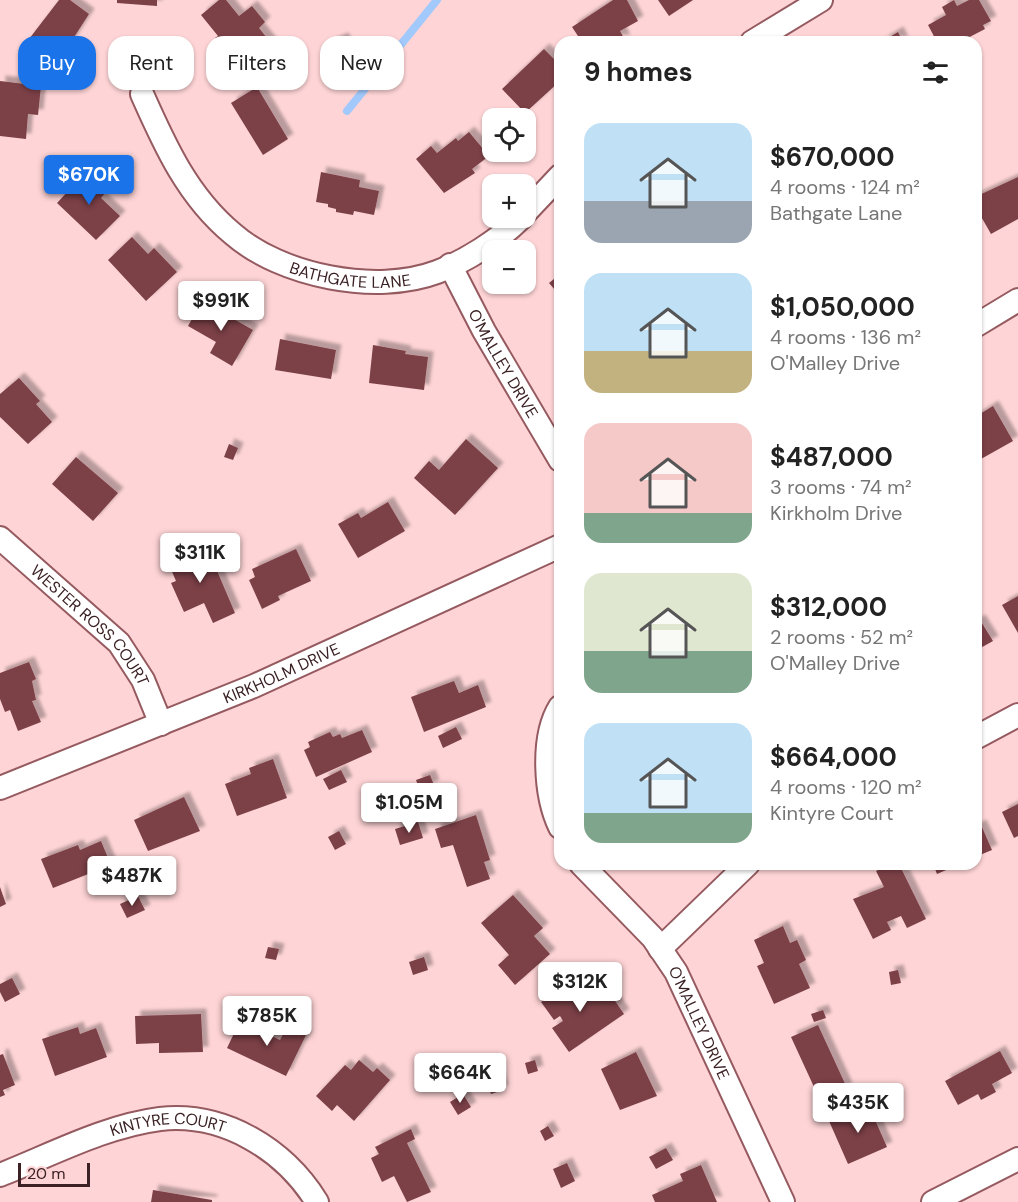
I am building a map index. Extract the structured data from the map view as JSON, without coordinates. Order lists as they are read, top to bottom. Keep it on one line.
{"streets":{"street":["BATHGATE LANE","O'MALLEY DRIVE","WESTER ROSS COURT","KIRKHOLM DRIVE","KINTYRE COURT"]},"crossings":[["BATHGATE LANE","O'MALLEY DRIVE"],["WESTER ROSS COURT","KIRKHOLM DRIVE"]],"scale_bar":"20 m","page":{"chip":["Buy","Rent","Filters","New"],"heading":"9 homes","map_buttons":["+","−"],"list":[{"name":"$670,000","note":"4 rooms · 124 m² · Bathgate Lane"},{"name":"$1,050,000","note":"4 rooms · 136 m² · O'Malley Drive"},{"name":"$487,000","note":"3 rooms · 74 m² · Kirkholm Drive"},{"name":"$312,000","note":"2 rooms · 52 m² · O'Malley Drive"},{"name":"$664,000","note":"4 rooms · 120 m² · Kintyre Court"}],"price":["$670K","$991K","$311K","$1.05M","$487K","$312K","$785K","$664K","$435K"],"scale":"20 m"}}
